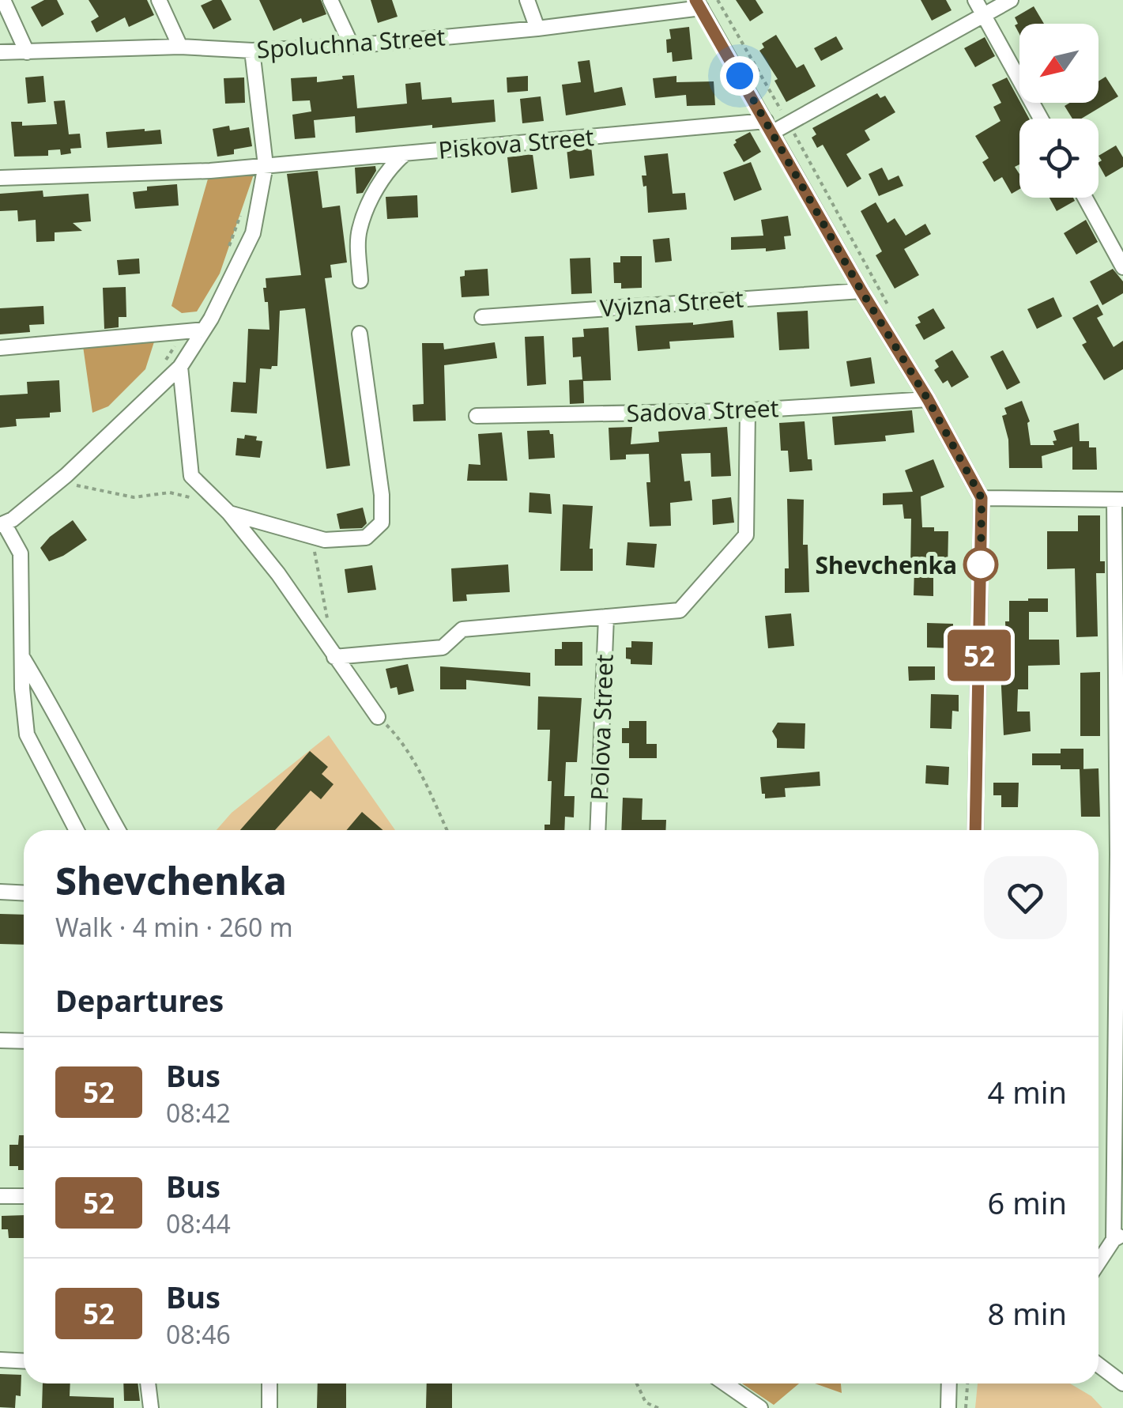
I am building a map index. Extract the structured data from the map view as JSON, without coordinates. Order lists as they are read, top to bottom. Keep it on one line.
{"streets":{"street":["Spoluchna Street","Piskova Street","Vyizna Street","Sadova Street","Polova Street"]},"places":["Shevchenka"],"lines":["bus line 52"],"north":"bottom left","page":{"on_map":"52","heading":[["Shevchenka","Walk · 4 min · 260 m"],"Departures"],"list":[{"mark":"52","name":"Bus","note":"08:42","value":"4 min"},{"mark":"52","name":"Bus","note":"08:44","value":"6 min"},{"mark":"52","name":"Bus","note":"08:46","value":"8 min"}]}}
